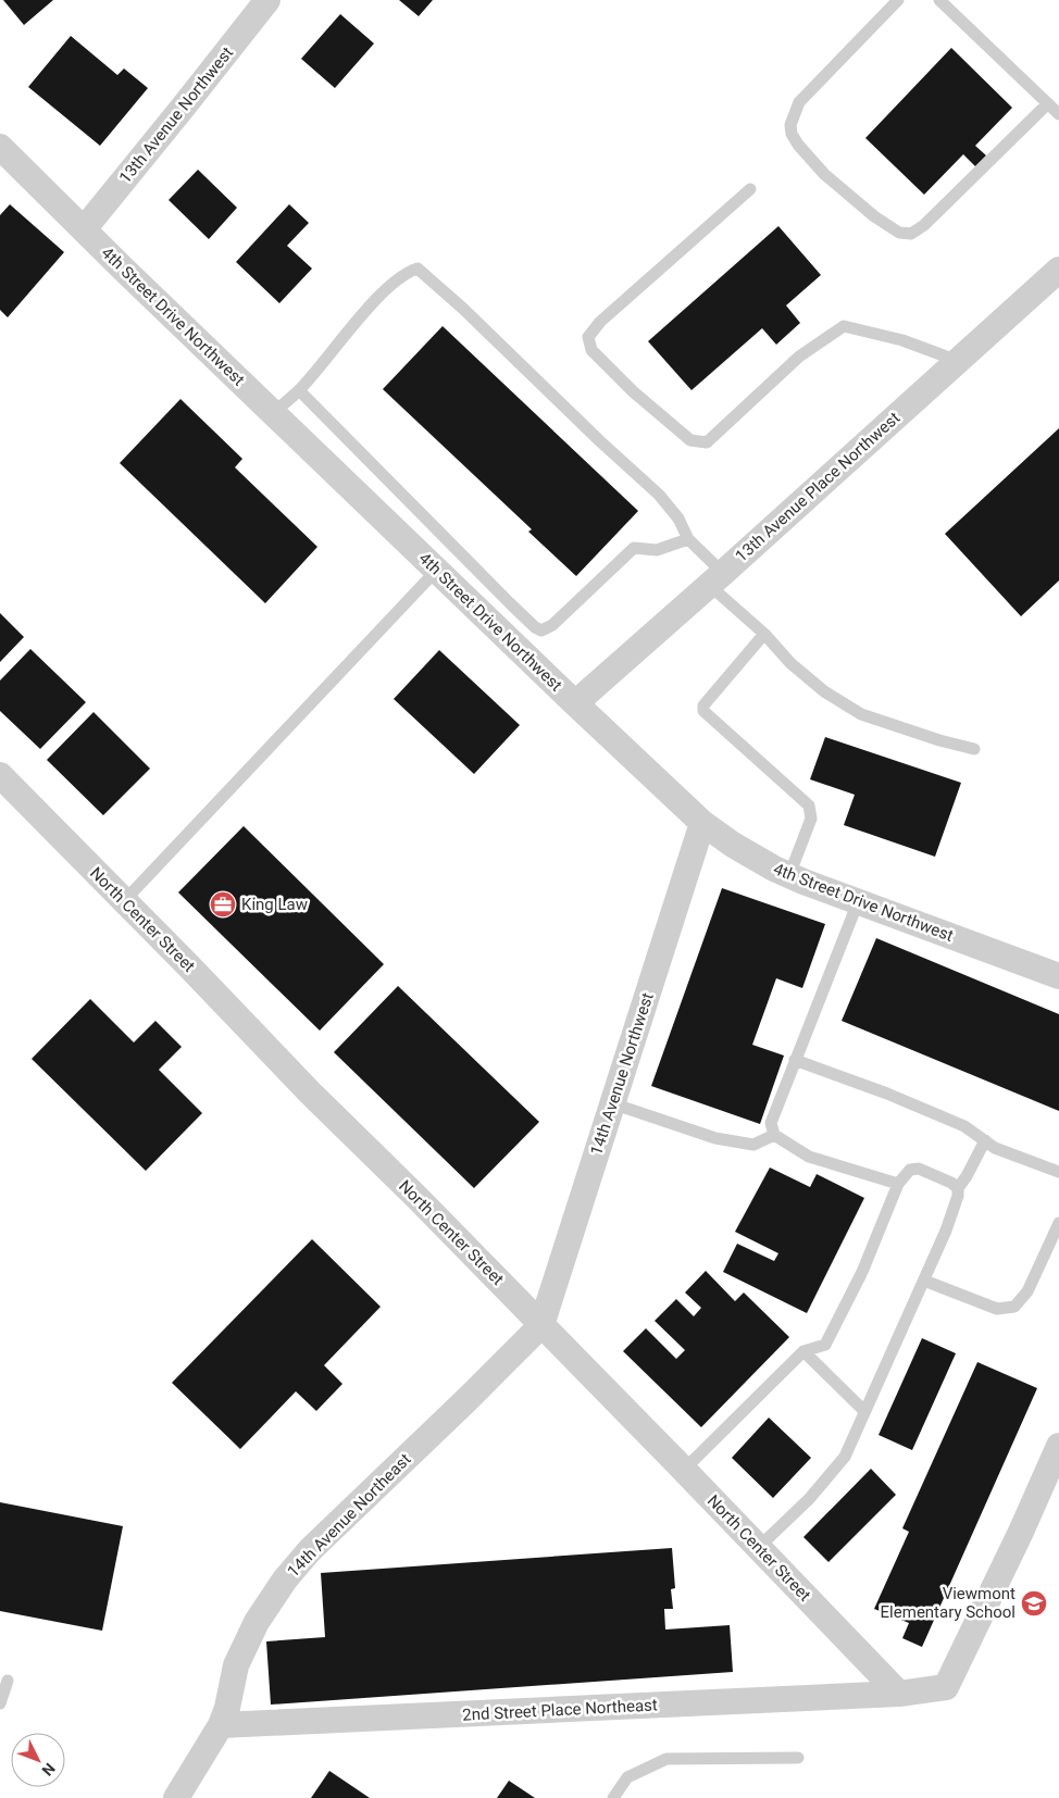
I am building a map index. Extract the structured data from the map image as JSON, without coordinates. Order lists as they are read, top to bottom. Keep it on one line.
{"streets":{"street":["13th Avenue Northwest","4th Street Drive Northwest","13th Avenue Place Northwest","North Center Street","14th Avenue Northwest","14th Avenue Northeast","2nd Street Place Northeast"]},"crossings":[["13th Avenue Northwest","4th Street Drive Northwest"],["4th Street Drive Northwest","13th Avenue Place Northwest"],["4th Street Drive Northwest","14th Avenue Northwest"],["North Center Street","14th Avenue Northwest"],["North Center Street","14th Avenue Northeast"],["North Center Street","2nd Street Place Northeast"],["14th Avenue Northwest","14th Avenue Northeast"],["14th Avenue Northeast","2nd Street Place Northeast"]],"places":{"office":["King Law"],"school or university":["Viewmont Elementary School"]},"north":"bottom right"}
